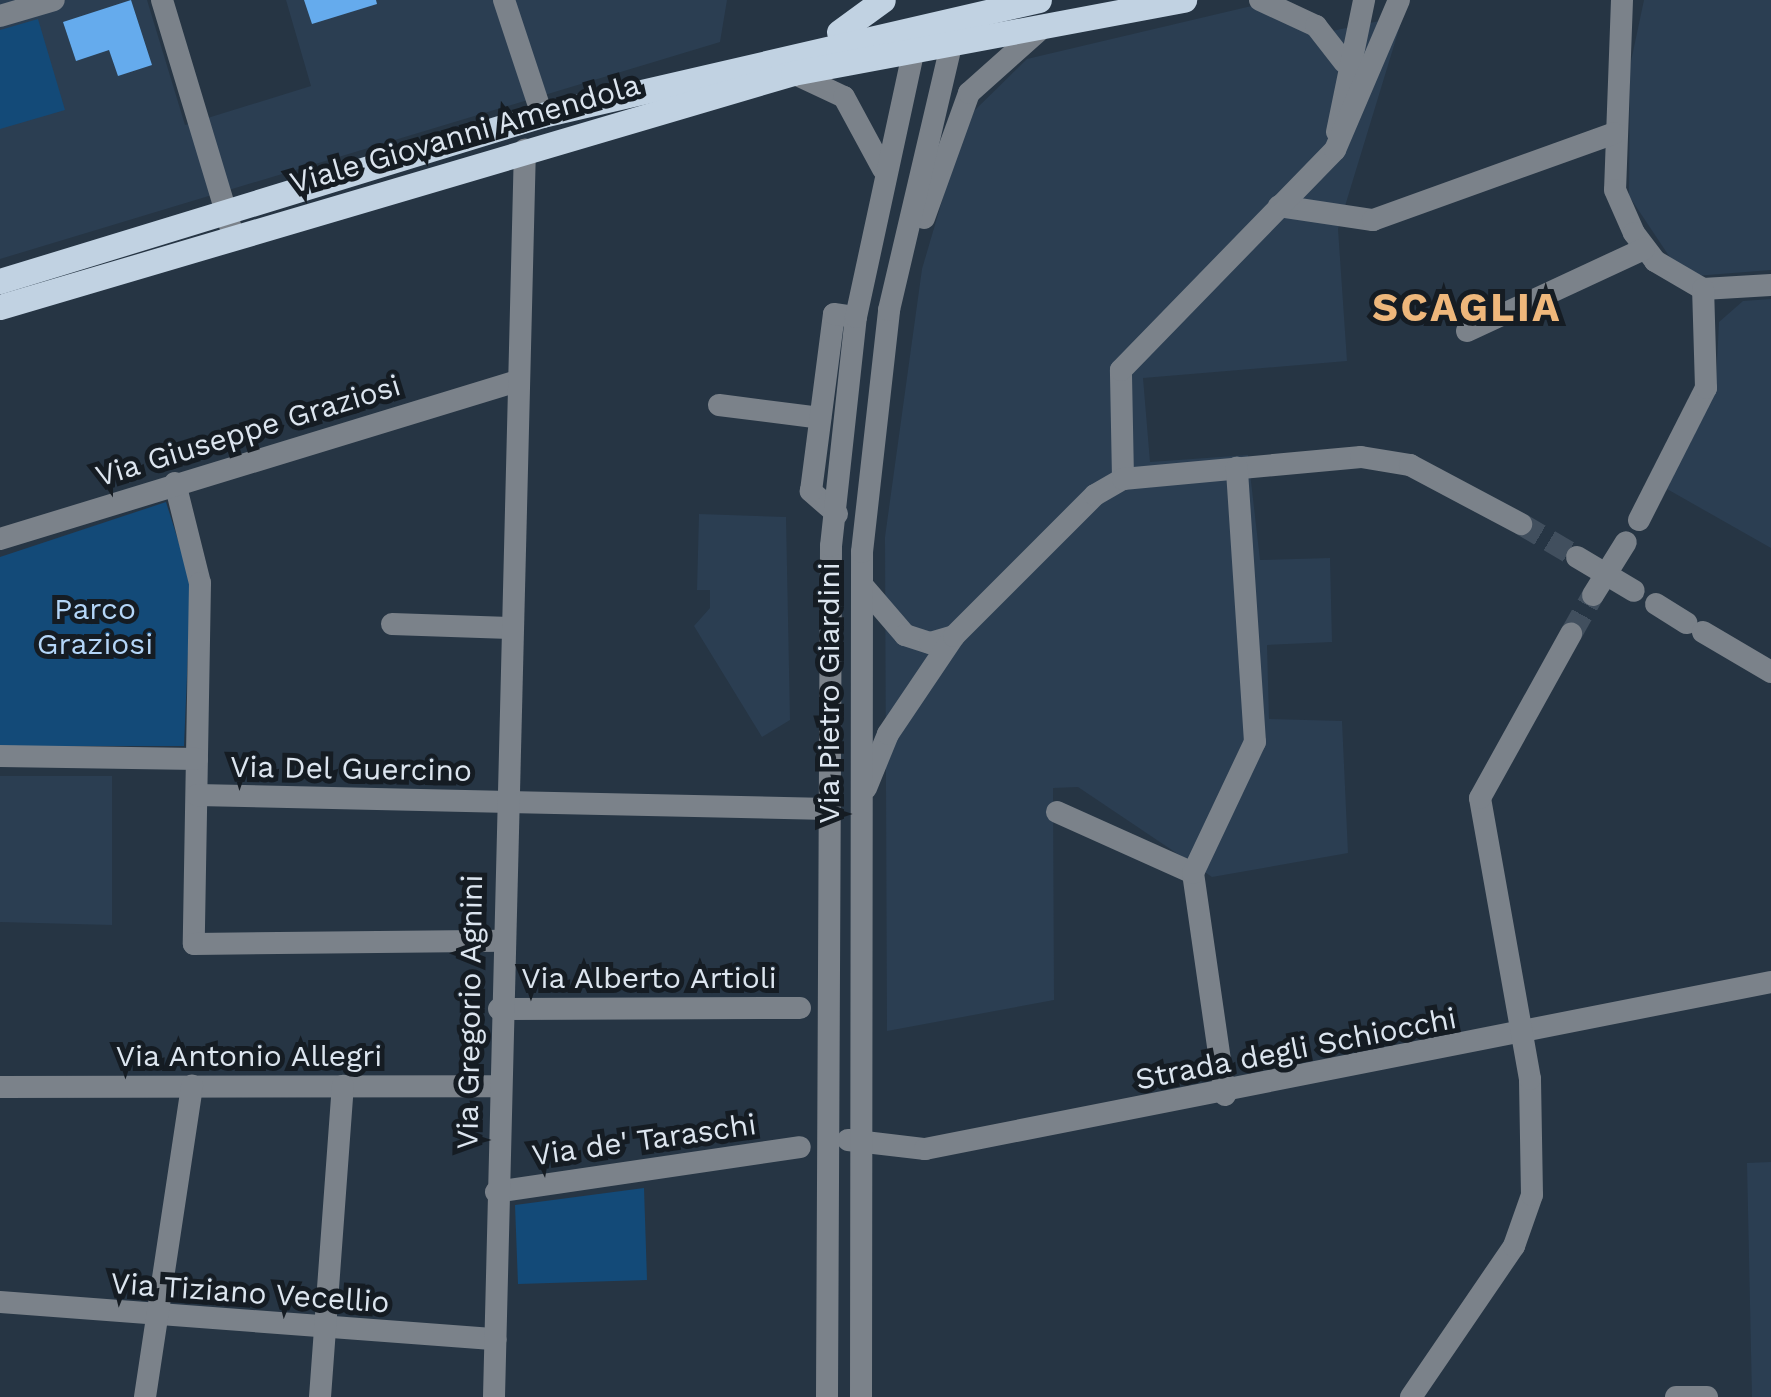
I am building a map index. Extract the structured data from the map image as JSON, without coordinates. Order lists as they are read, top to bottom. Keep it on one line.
{"streets":{"main road":["Viale Giovanni Amendola","Via Pietro Giardini"],"street":["Via Giuseppe Graziosi","Via Del Guercino","Via Alberto Artioli","Via Gregorio Agnini","Strada degli Schiocchi","Via Antonio Allegri","Via de' Taraschi","Via Tiziano Vecellio"]},"crossings":[["Viale Giovanni Amendola","Via Pietro Giardini"],["Viale Giovanni Amendola","Via Gregorio Agnini"],["Via Giuseppe Graziosi","Via Gregorio Agnini"],["Via Pietro Giardini","Via Del Guercino"],["Via Pietro Giardini","Strada degli Schiocchi"],["Via Del Guercino","Via Gregorio Agnini"],["Via Alberto Artioli","Via Gregorio Agnini"],["Via Gregorio Agnini","Via Antonio Allegri"],["Via Gregorio Agnini","Via de' Taraschi"],["Via Gregorio Agnini","Via Tiziano Vecellio"]],"districts":["SCAGLIA"],"parks":["Parco Graziosi"]}
